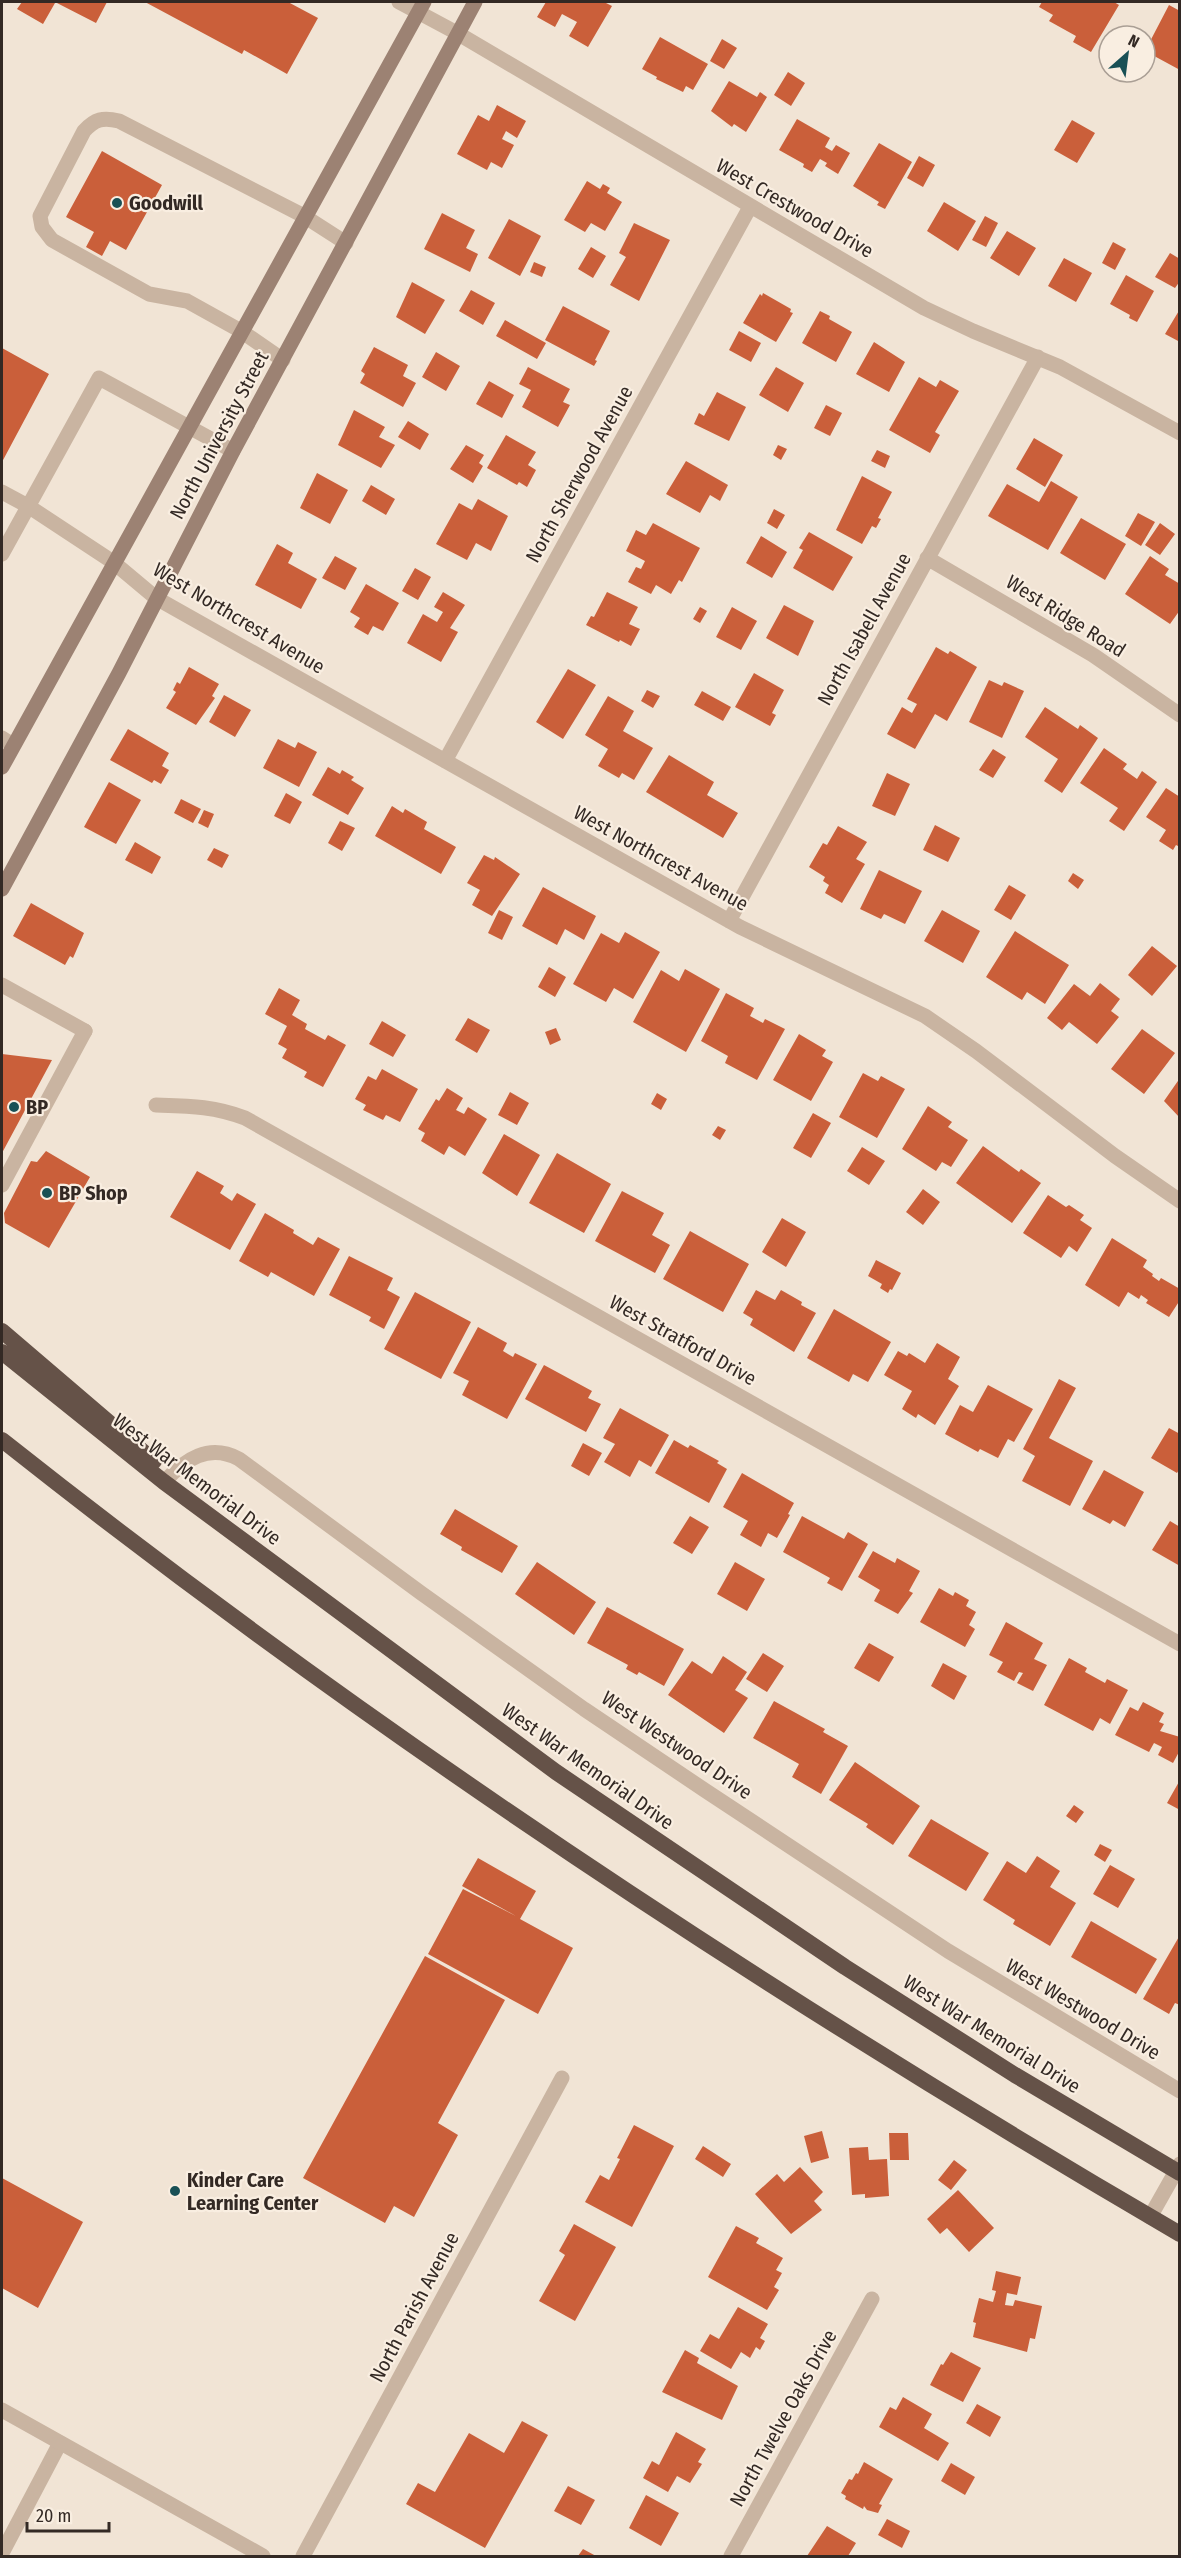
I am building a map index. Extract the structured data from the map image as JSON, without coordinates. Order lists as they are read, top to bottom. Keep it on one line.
{"streets":{"highway":["West War Memorial Drive"],"main road":["North University Street"],"street":["West Crestwood Drive","North Sherwood Avenue","West Ridge Road","West Northcrest Avenue","North Isabell Avenue","West Stratford Drive","West Westwood Drive","North Parish Avenue","North Twelve Oaks Drive"]},"crossings":[["West Crestwood Drive","North University Street"],["West Crestwood Drive","North Sherwood Avenue"],["West Crestwood Drive","North Isabell Avenue"],["North University Street","West Northcrest Avenue"],["North Sherwood Avenue","West Northcrest Avenue"],["West Ridge Road","North Isabell Avenue"],["West Northcrest Avenue","North Isabell Avenue"],["West War Memorial Drive","West Westwood Drive"]],"places":["Goodwill","BP","BP Shop","Kinder Care Learning Center"],"scale_bar":"20 m","north":"top right"}
